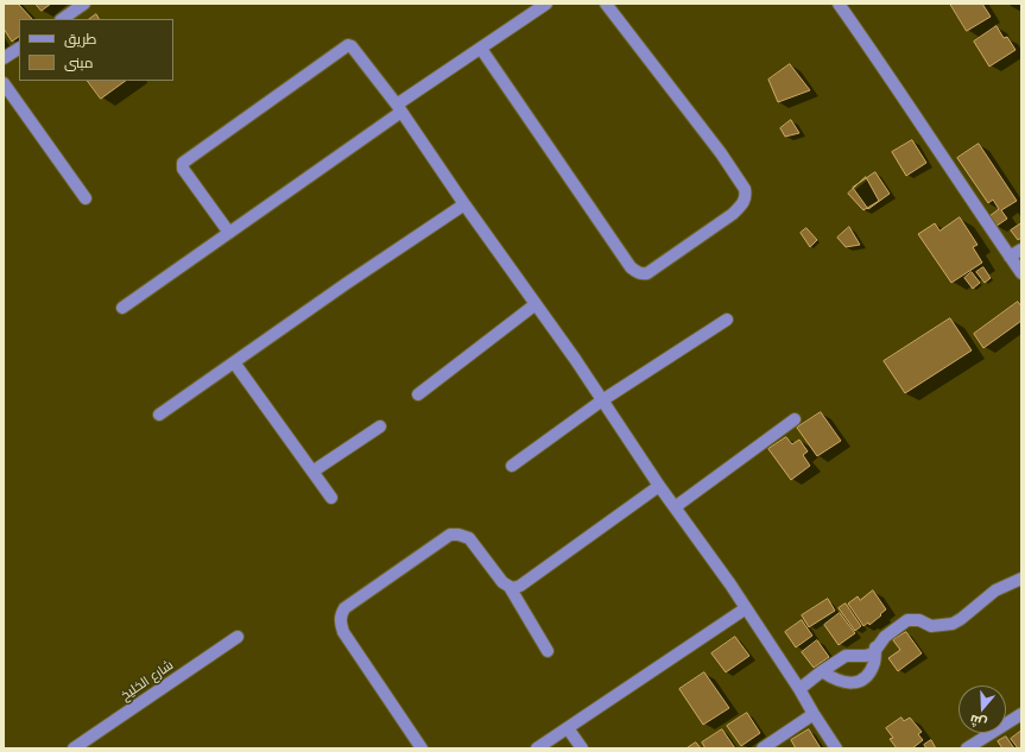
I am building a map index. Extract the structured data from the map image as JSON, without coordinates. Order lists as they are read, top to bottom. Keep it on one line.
{"streets":{"street":["شارع الخليخ"]},"legend":["طريق","مبنى"],"north":"bottom"}
